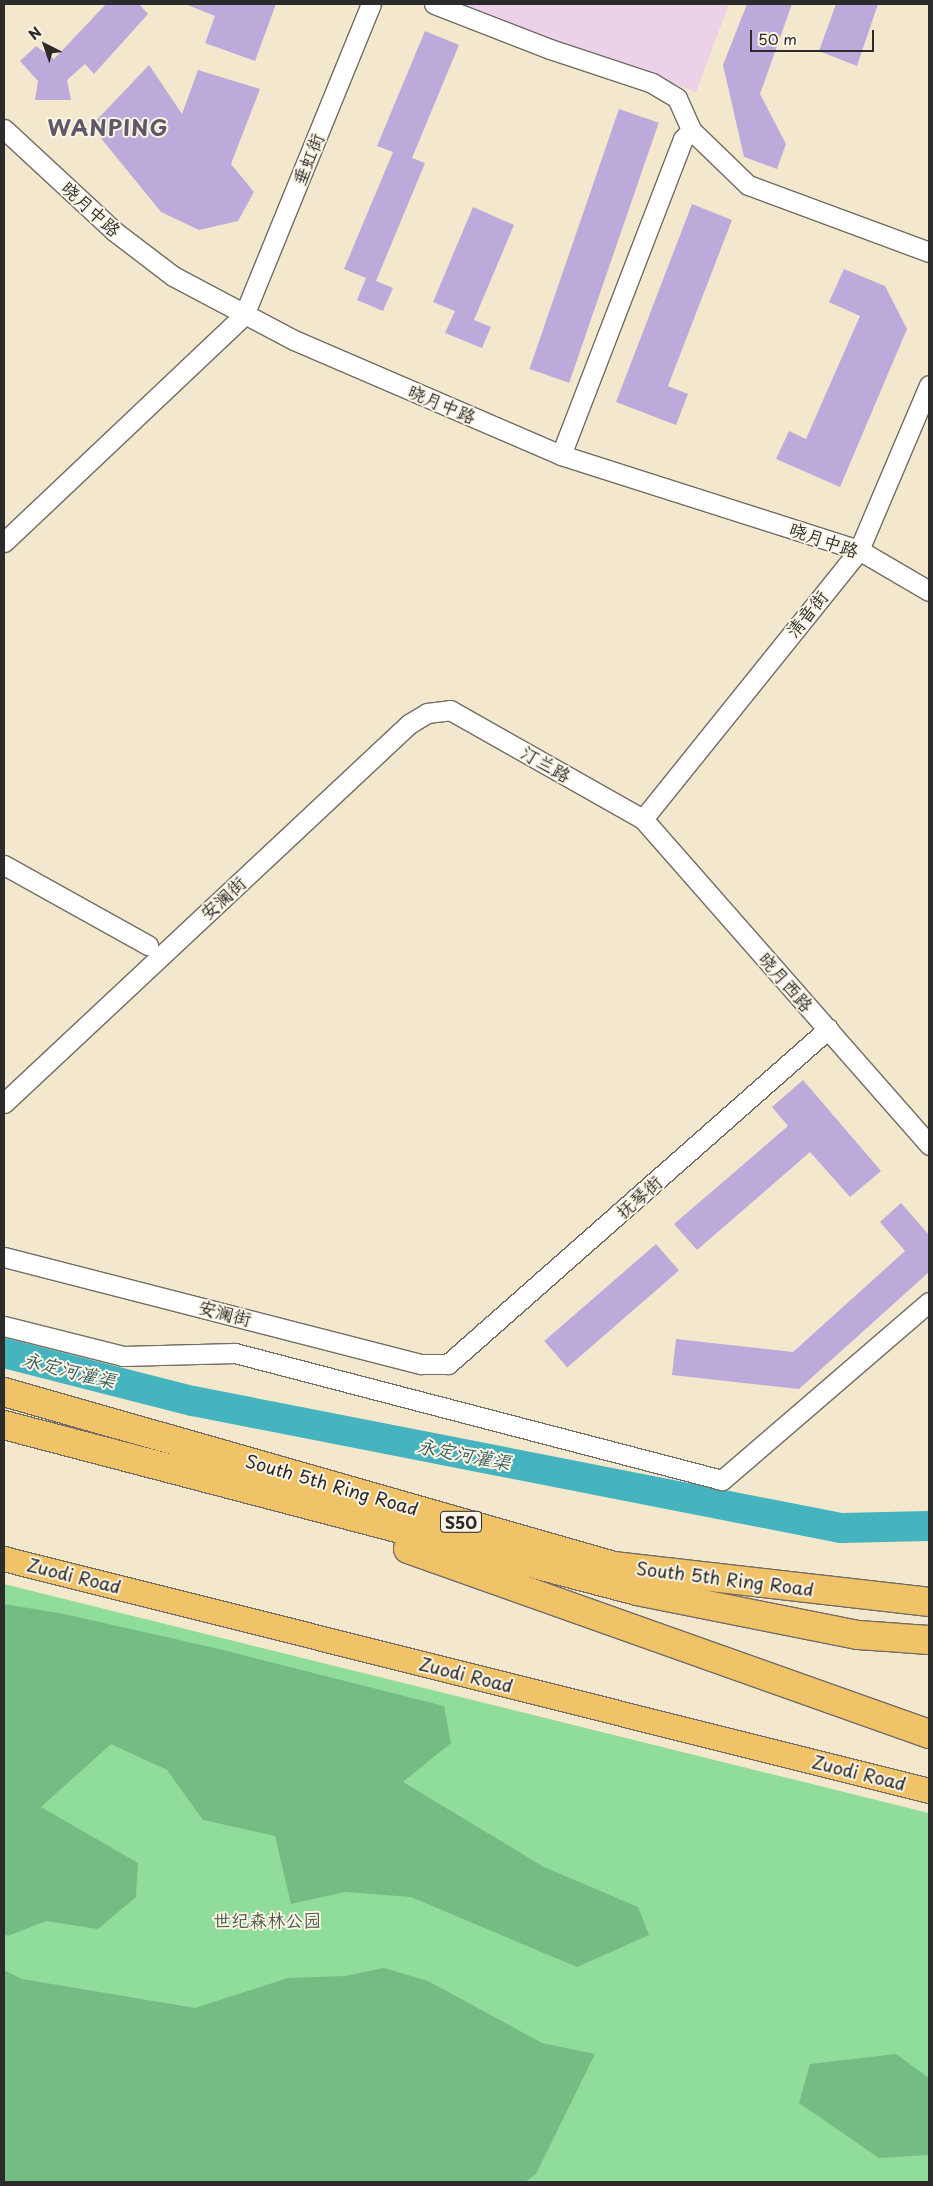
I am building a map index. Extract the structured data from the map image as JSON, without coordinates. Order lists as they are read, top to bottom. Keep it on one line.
{"streets":{"highway":["South 5th Ring Road","S50"],"main road":["Zuodi Road"],"street":["垂虹街","晓月中路","清音街","汀兰路","安澜街","晓月西路","抚琴街"]},"crossings":[["垂虹街","晓月中路"],["晓月中路","清音街"],["清音街","汀兰路"],["清音街","晓月西路"],["汀兰路","安澜街"],["汀兰路","晓月西路"],["安澜街","抚琴街"],["晓月西路","抚琴街"]],"districts":["WANPING"],"water":["永定河灌渠"],"parks":["世纪森林公园"],"scale_bar":"50 m","north":"top left"}
